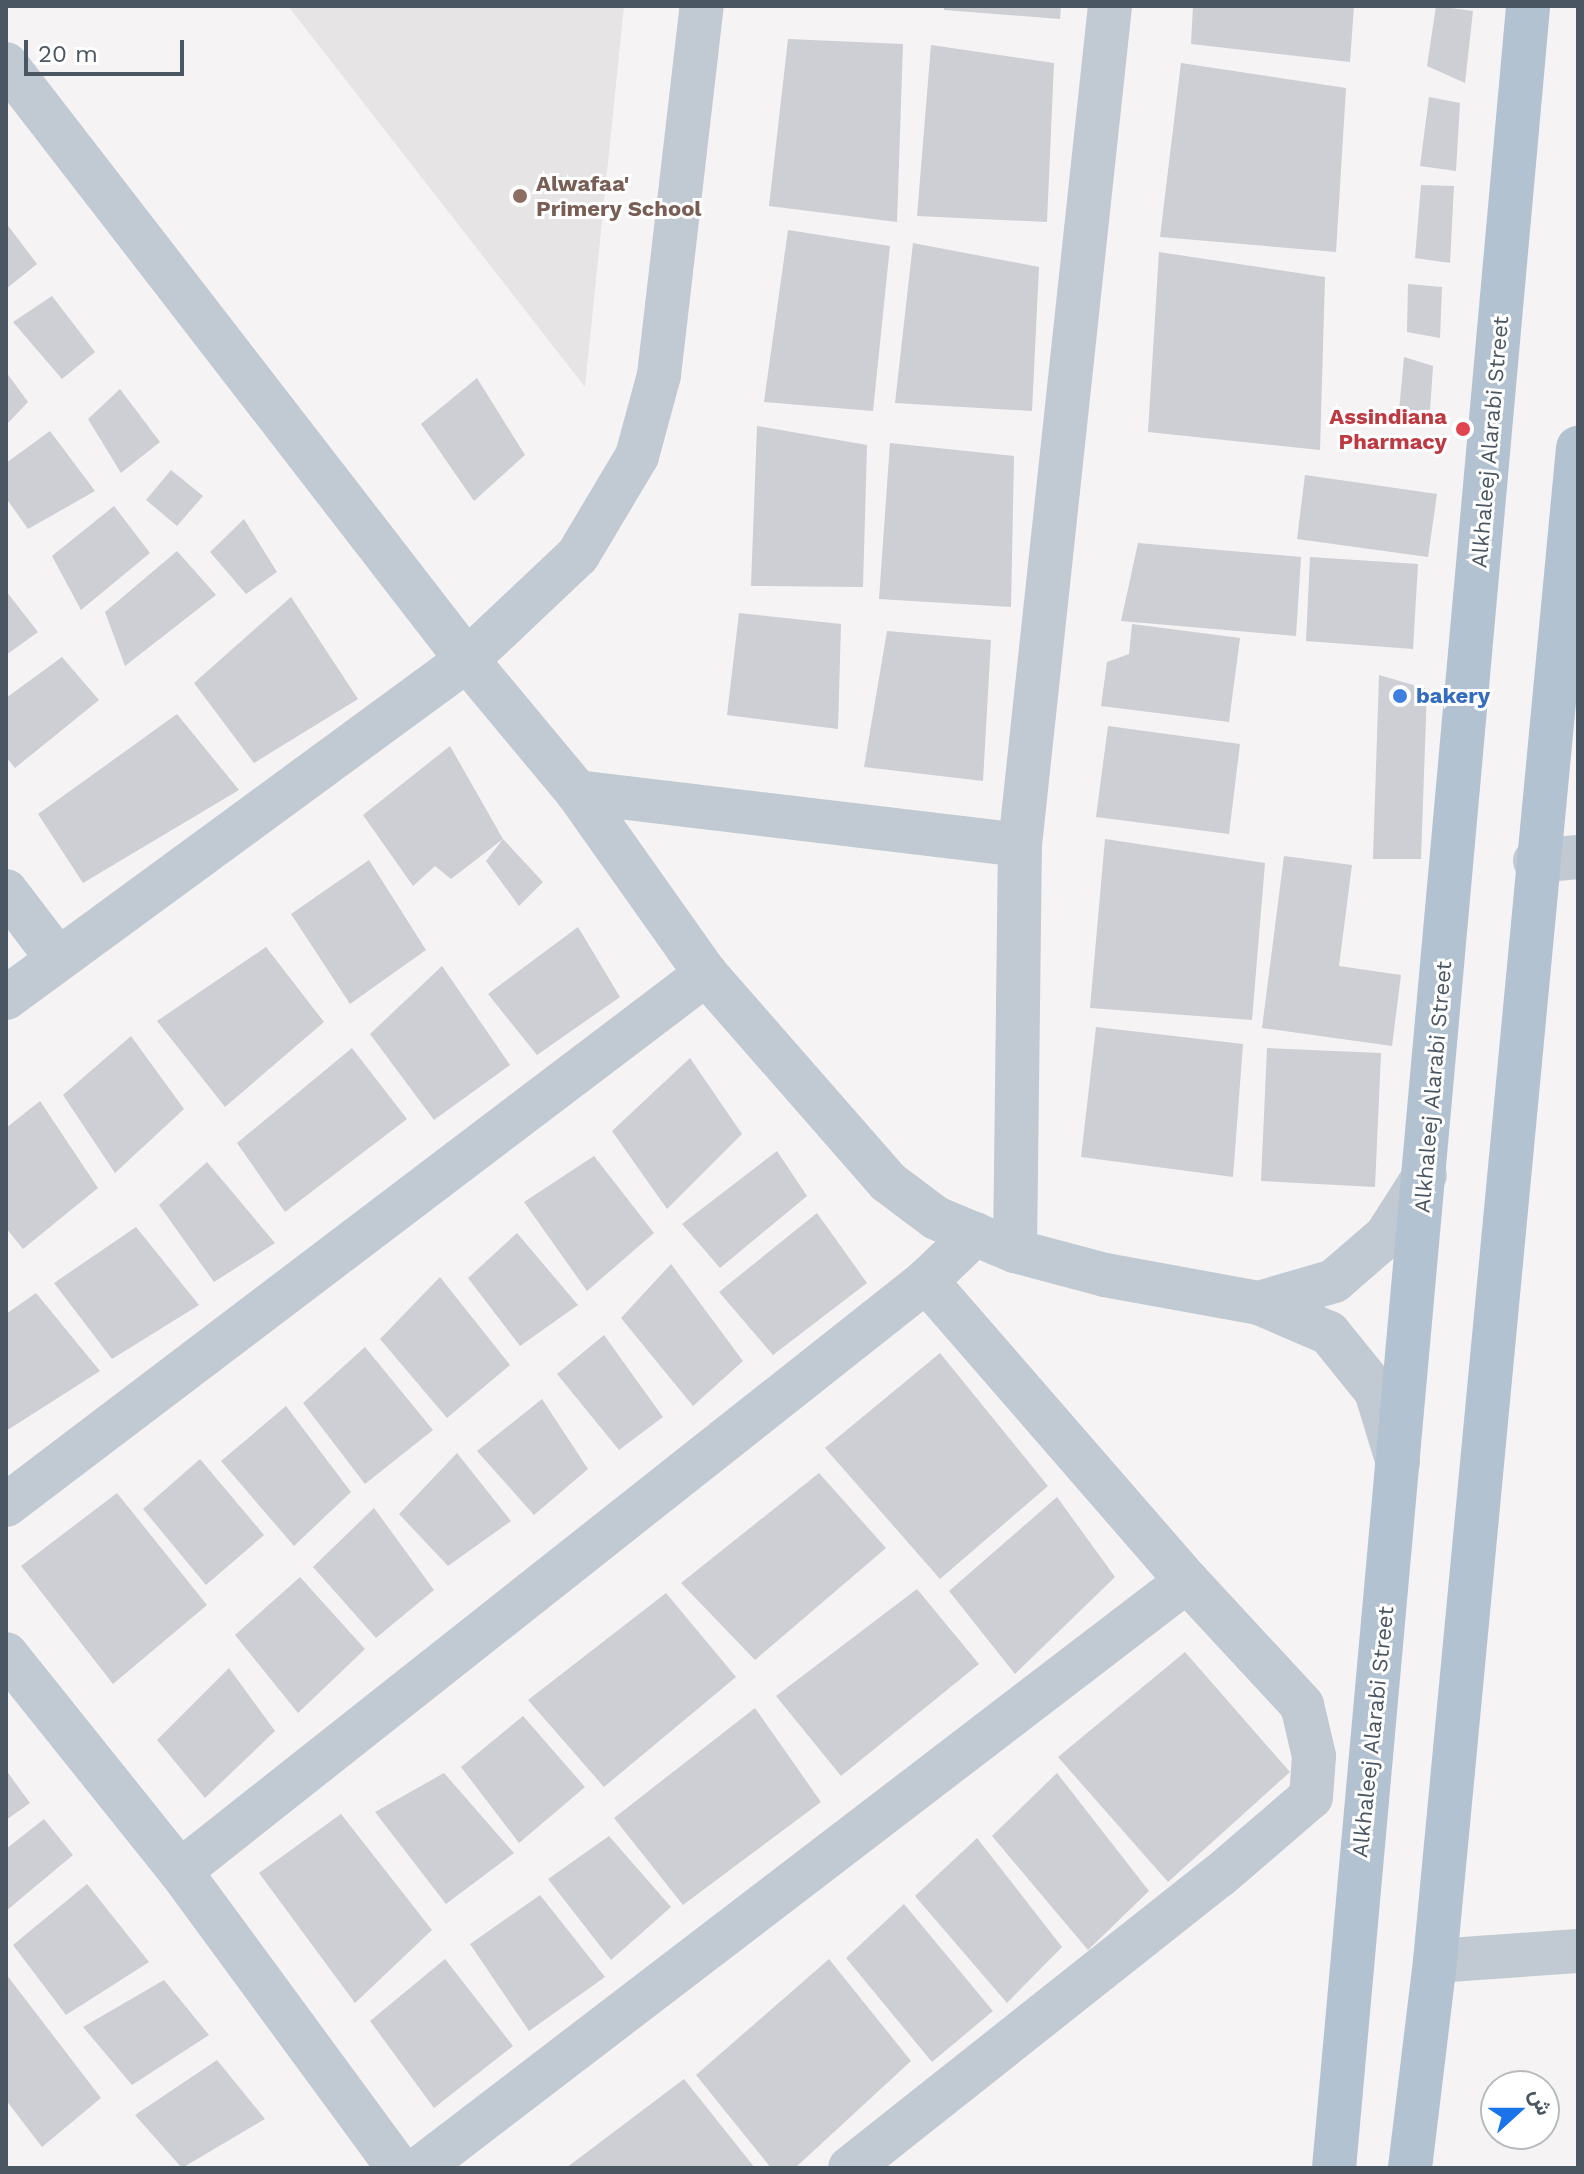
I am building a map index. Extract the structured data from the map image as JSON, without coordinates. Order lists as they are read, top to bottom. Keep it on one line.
{"streets":{"main road":["Alkhaleej Alarabi Street"]},"places":["Alwafaa' Primery School","Assindiana Pharmacy","bakery"],"scale_bar":"20 m","north":"right"}
